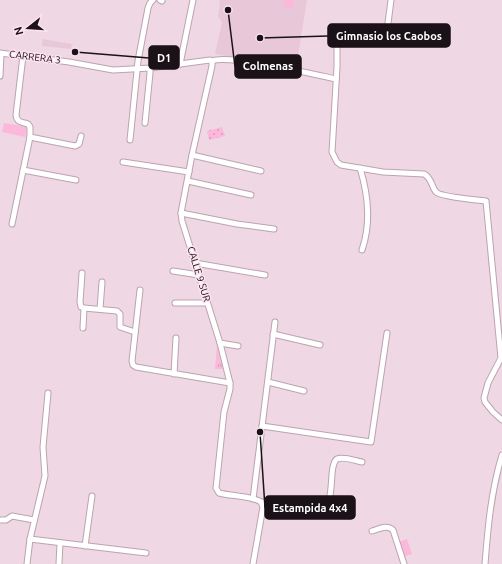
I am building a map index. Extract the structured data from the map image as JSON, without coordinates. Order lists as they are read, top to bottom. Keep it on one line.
{"streets":{"street":["CARRERA 3","CALLE 9 SUR"]},"crossings":[["CARRERA 3","CALLE 9 SUR"]],"places":["Colmenas","Gimnasio los Caobos","D1","Estampida 4x4"],"north":"left"}
